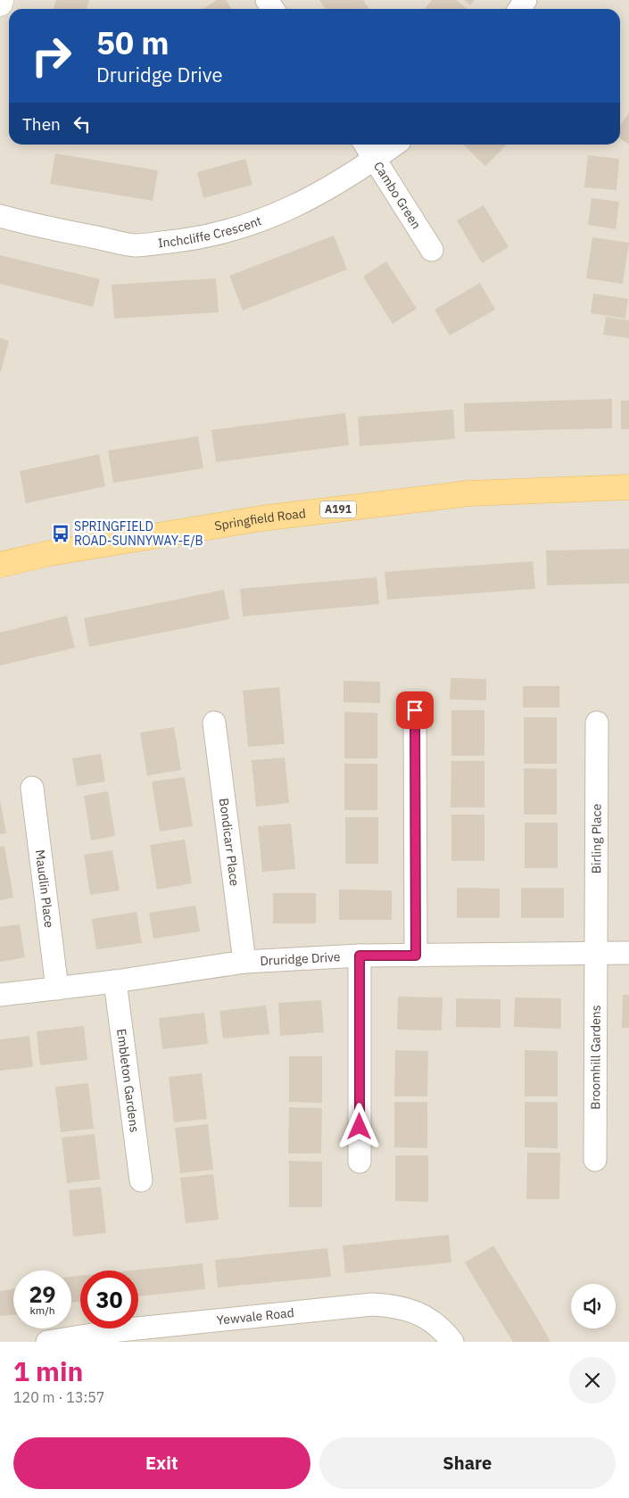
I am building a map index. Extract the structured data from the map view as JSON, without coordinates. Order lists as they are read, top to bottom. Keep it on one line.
{"streets":{"main road":["A191","Springfield Road"],"street":["Cambo Green","Inchcliffe Crescent","Birling Place","Bondicarr Place","Maudlin Place","Druridge Drive","Broomhill Gardens","Embleton Gardens","Yewvale Road"]},"crossings":[["Cambo Green","Inchcliffe Crescent"],["Birling Place","Druridge Drive"],["Birling Place","Broomhill Gardens"],["Bondicarr Place","Druridge Drive"],["Maudlin Place","Druridge Drive"],["Druridge Drive","Broomhill Gardens"],["Druridge Drive","Embleton Gardens"]],"places":{"bus stop":["SPRINGFIELD ROAD-SUNNYWAY-E/B"]},"page":{"turn":["50 m","Druridge Drive"],"then":"Then","speed":"29 km/h","limit":"30","heading":["1 min","120 m · 13:57"],"buttons":["Exit","Share"]}}
